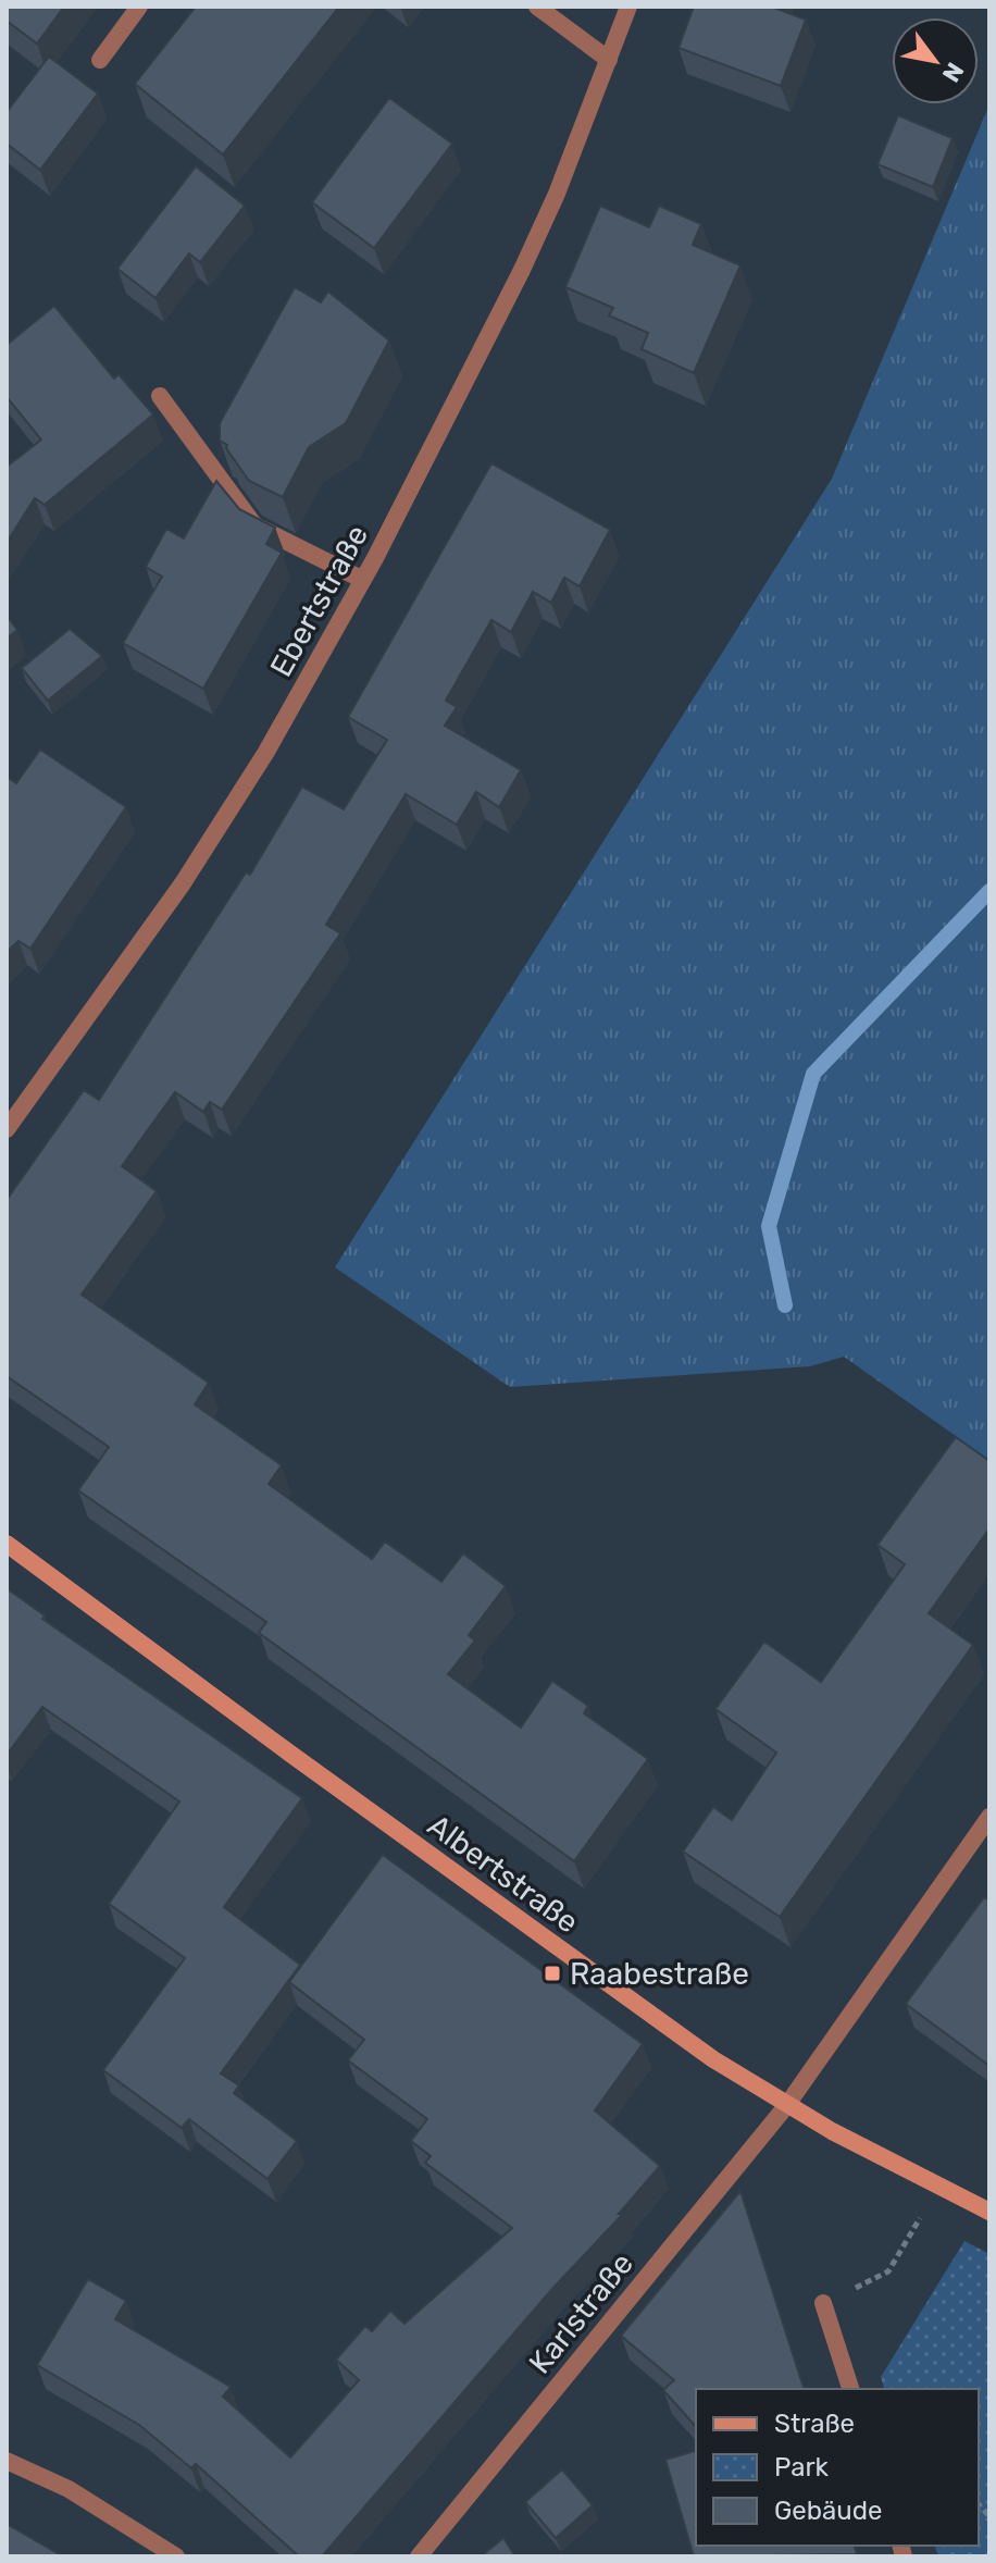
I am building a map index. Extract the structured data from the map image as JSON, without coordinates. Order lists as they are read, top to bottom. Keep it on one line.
{"streets":{"street":["Ebertstraße","Albertstraße","Karlstraße"]},"crossings":[["Albertstraße","Karlstraße"]],"places":{"transit":["Raabestraße"]},"legend":["Straße","Park","Gebäude"],"north":"bottom right"}
